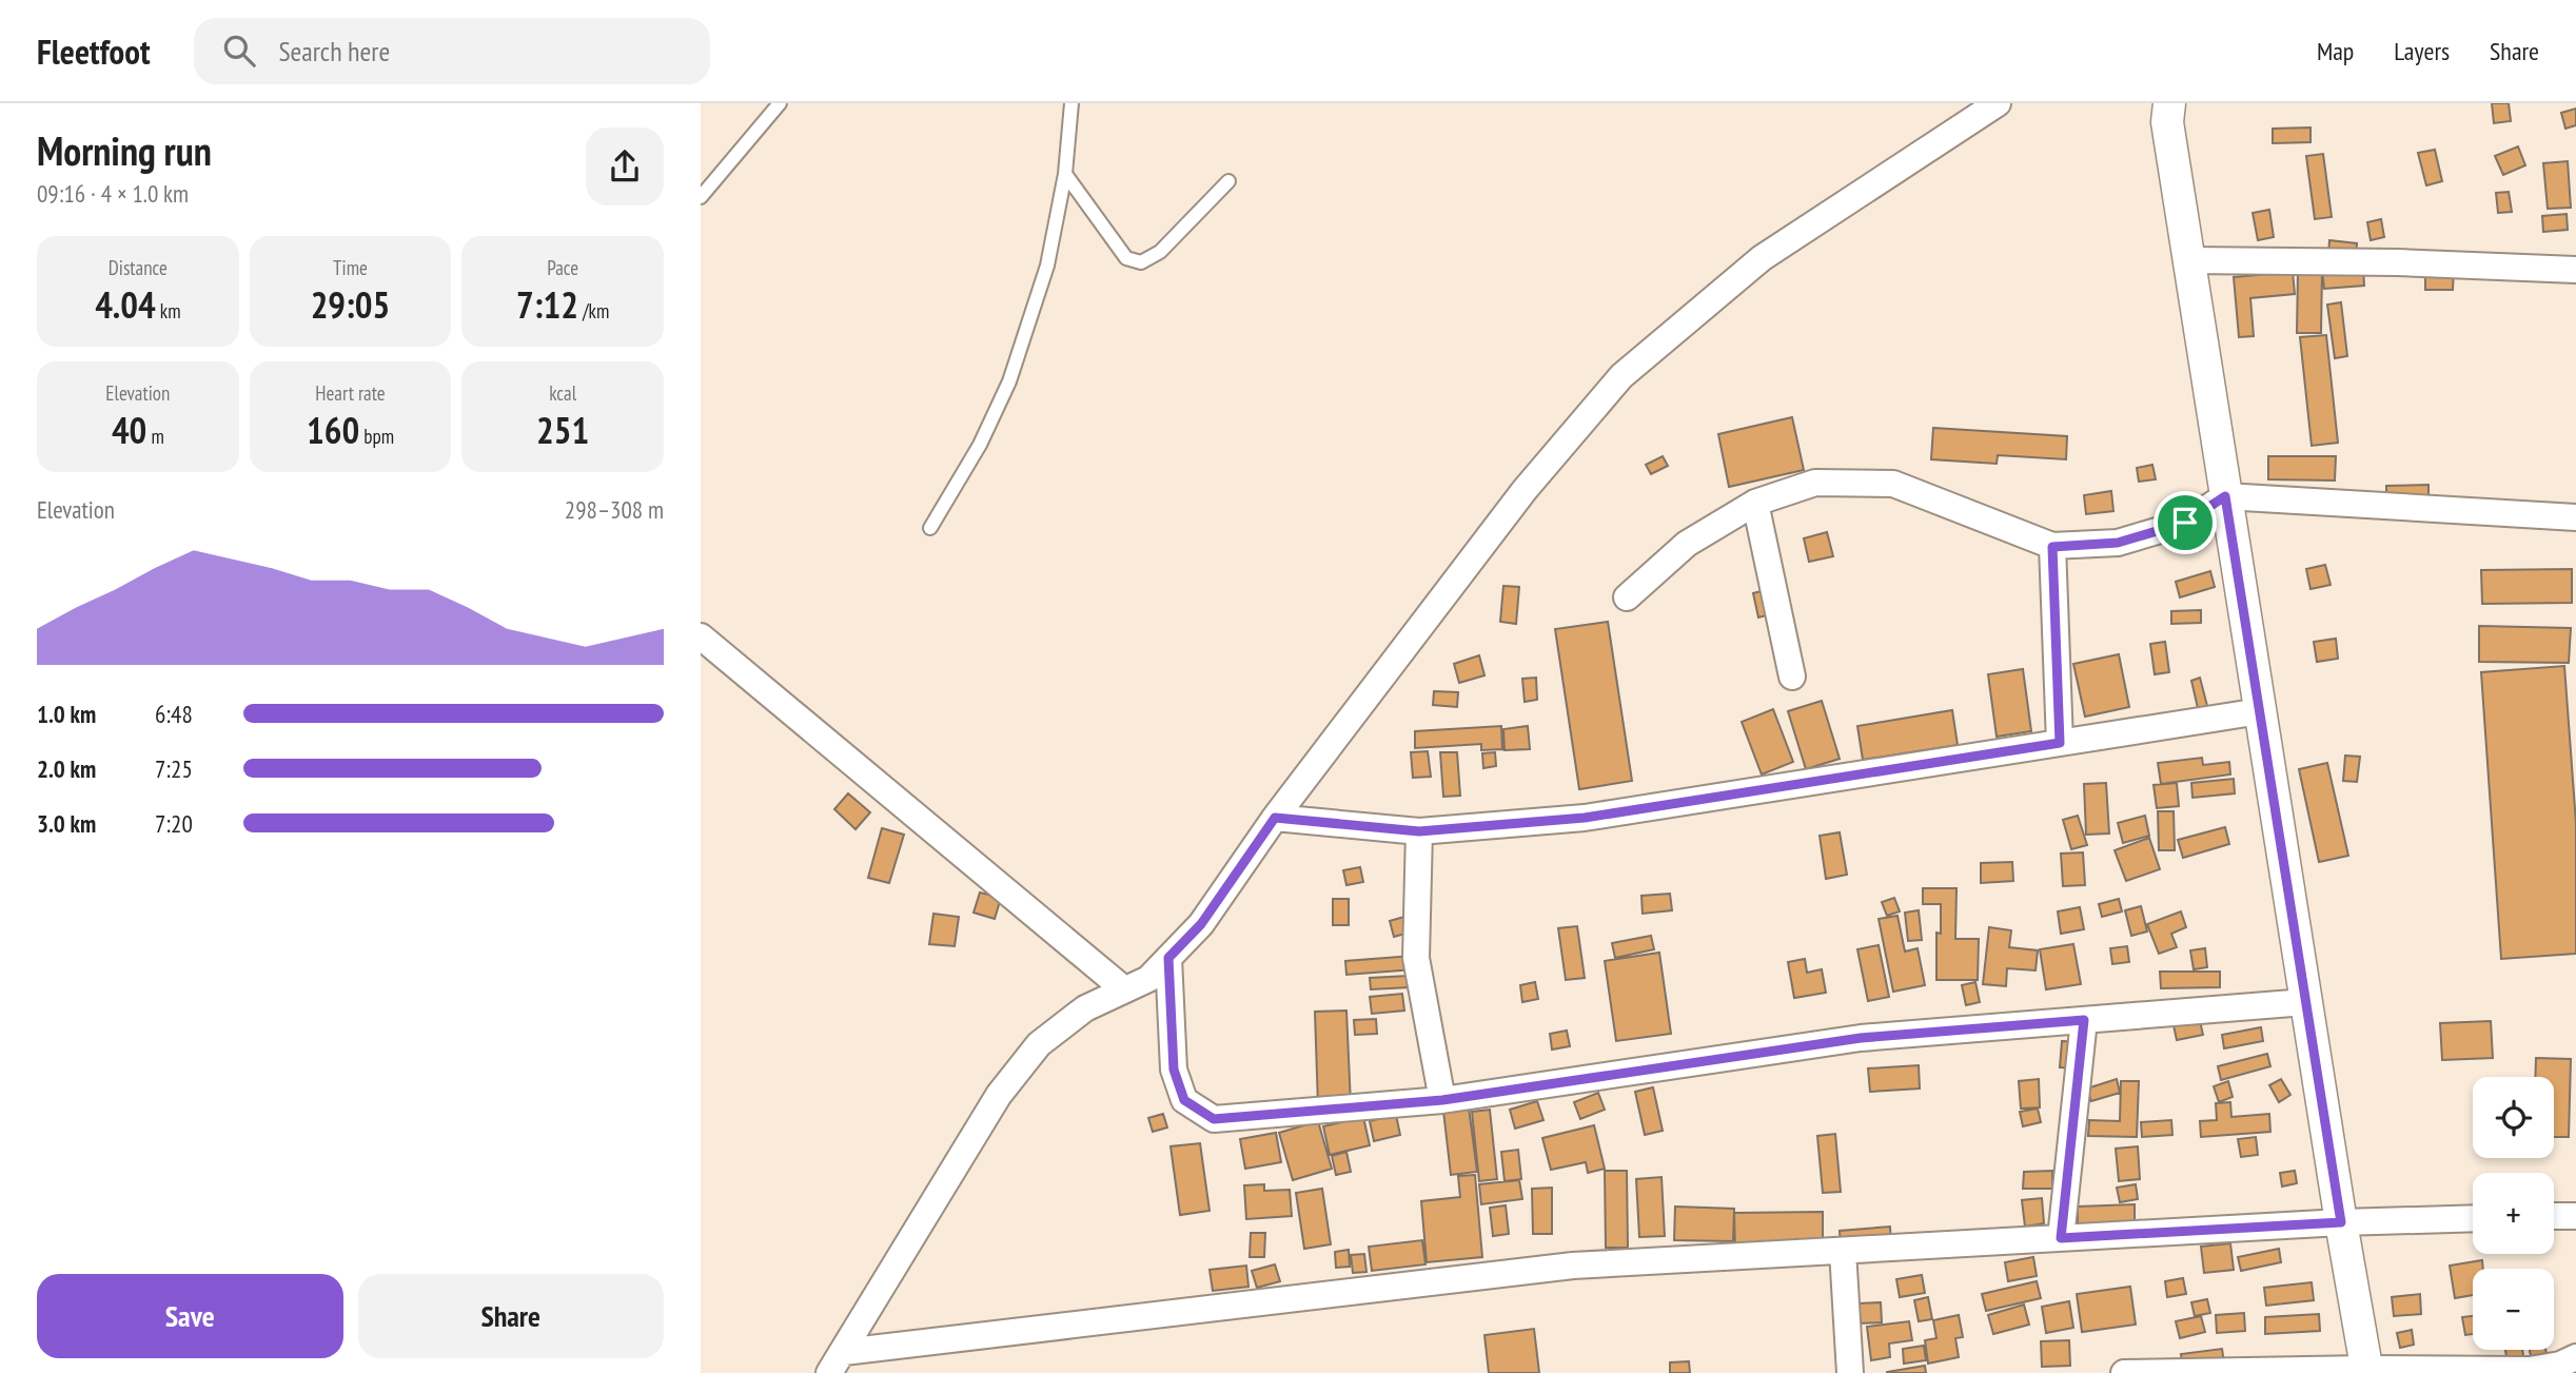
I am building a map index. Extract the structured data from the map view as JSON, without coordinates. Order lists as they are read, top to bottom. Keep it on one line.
{"page":{"header":"Fleetfoot","search":"Search here","nav":["Map","Layers","Share"],"heading":["Morning run","09:16 · 4 × 1.0 km"],"stats":[["Distance","4.04 km"],["Time","29:05"],["Pace","7:12 /km"],["Elevation","40 m"],["Heart rate","160 bpm"],["kcal","251"]],"chart":["Elevation","298–308 m"],"list":[{"name":"1.0 km","note":"6:48"},{"name":"2.0 km","note":"7:25"},{"name":"3.0 km","note":"7:20"}],"map_buttons":["+","−"],"buttons":["Save","Share"]}}
